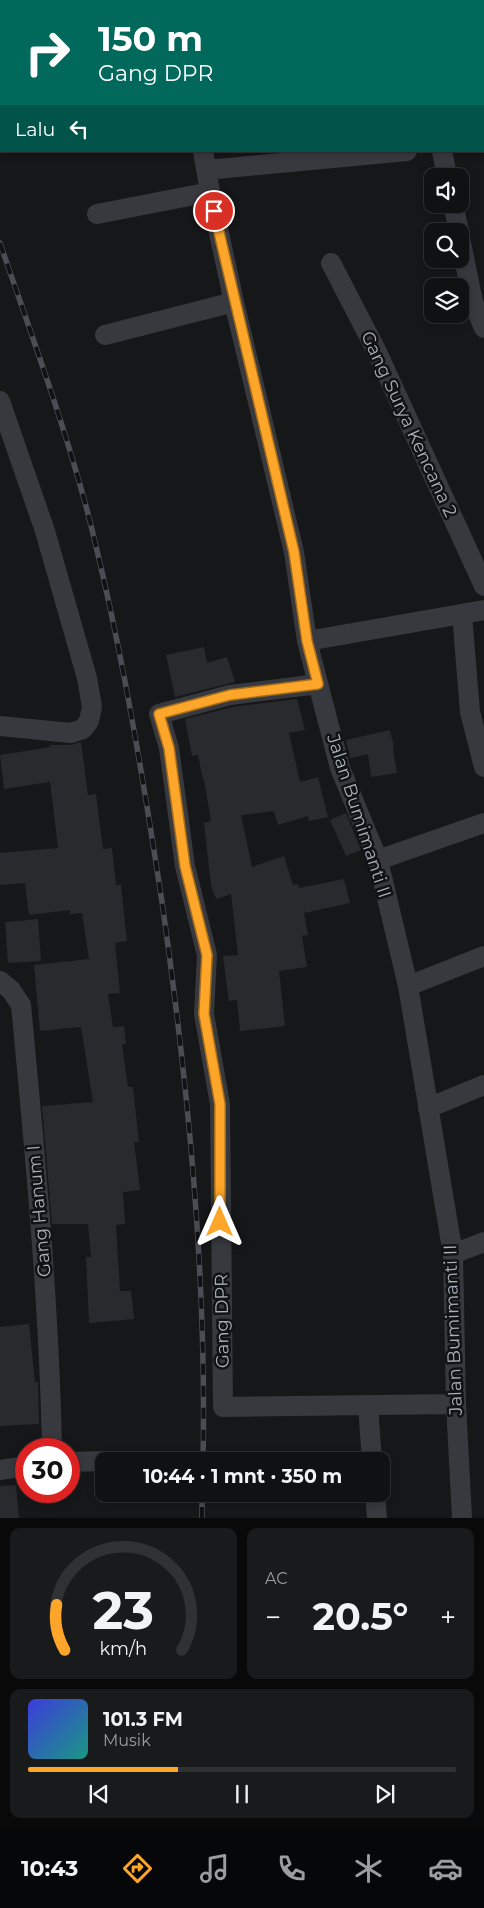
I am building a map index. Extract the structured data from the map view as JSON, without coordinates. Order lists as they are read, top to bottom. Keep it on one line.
{"streets":{"street":["Gang Surya Kencana 2","Jalan Bumimanti II","Gang Hanum I","Gang DPR"]},"crossings":[["Jalan Bumimanti II","Gang DPR"]],"page":{"turn":["150 m","Gang DPR"],"then":"Lalu","limit":"30","trip":"10:44 · 1 mnt · 350 m","tile":"AC","heat":["−","20.5°","+"],"song":["101.3 FM","Musik"],"tabs":"10:43","gauge":["23","km/h"]}}
